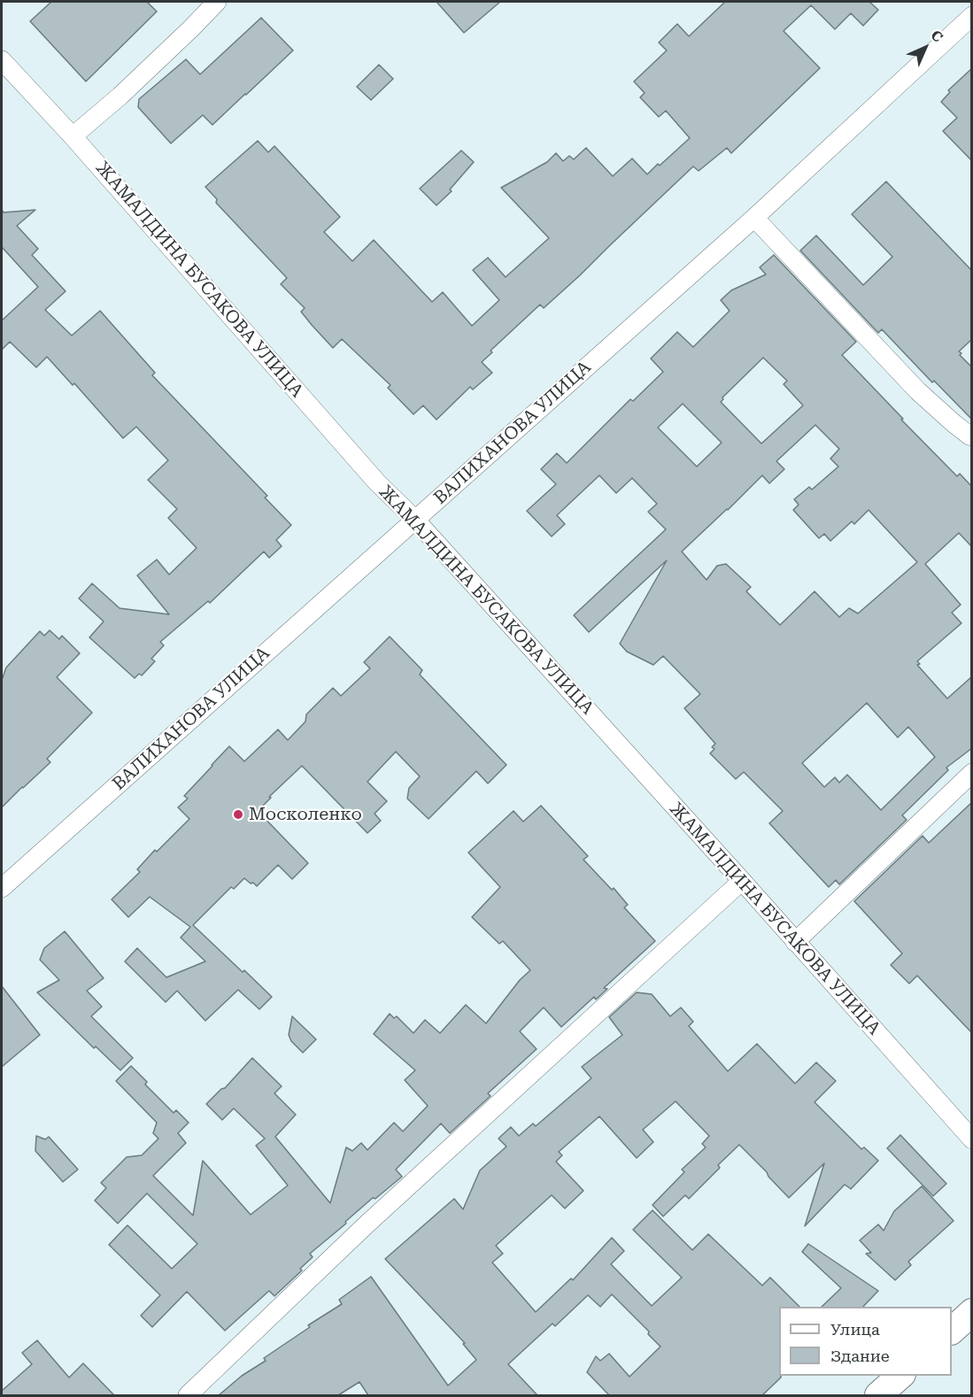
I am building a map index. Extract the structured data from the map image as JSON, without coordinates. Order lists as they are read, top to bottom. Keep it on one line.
{"streets":{"street":["ЖАМАЛДИНА БУСАКОВА УЛИЦА","ВАЛИХАНОВА УЛИЦА"]},"crossings":[["ЖАМАЛДИНА БУСАКОВА УЛИЦА","ВАЛИХАНОВА УЛИЦА"]],"places":["Москоленко"],"legend":["Улица","Здание"],"north":"top right"}
